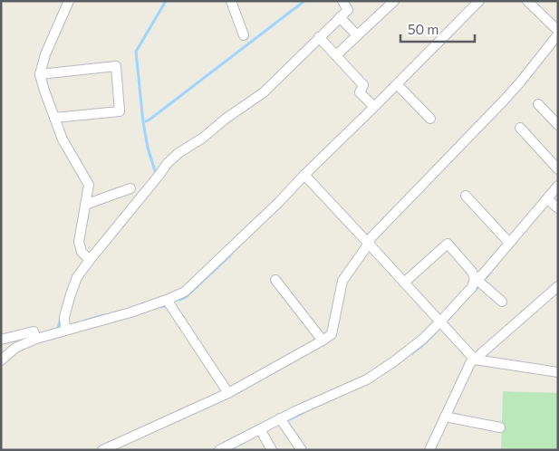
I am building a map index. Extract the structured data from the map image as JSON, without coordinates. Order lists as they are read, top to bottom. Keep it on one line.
{"scale_bar":"50 m"}
